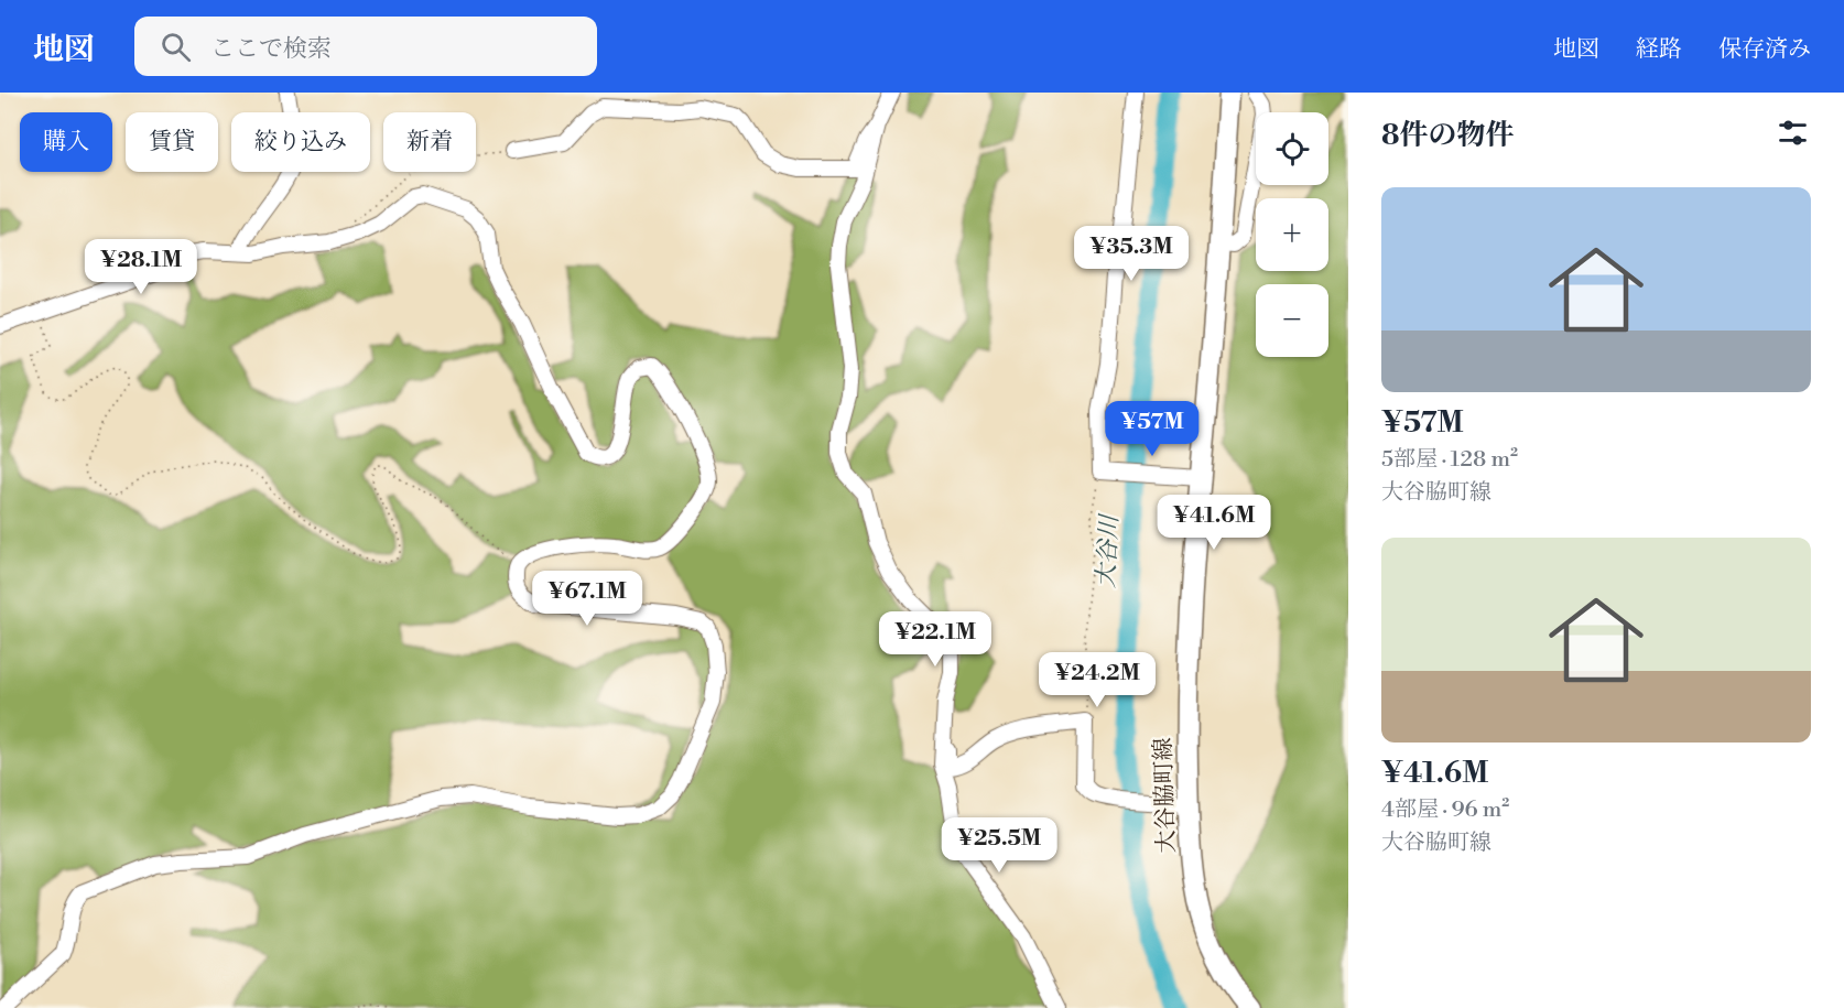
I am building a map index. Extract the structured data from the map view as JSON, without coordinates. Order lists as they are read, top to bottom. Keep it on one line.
{"streets":{"main road":["大谷脇町線"]},"water":["大谷川"],"page":{"header":"地図","search":"ここで検索","nav":["地図","経路","保存済み"],"heading":"8件の物件","map_buttons":["+","−"],"chip":["購入","賃貸","絞り込み","新着"],"list":[{"name":"¥57M","note":"5部屋 · 128 m² · 大谷脇町線"},{"name":"¥41.6M","note":"4部屋 · 96 m² · 大谷脇町線"}],"price":["¥35.3M","¥28.1M","¥57M","¥41.6M","¥67.1M","¥22.1M","¥24.2M","¥25.5M"]}}
